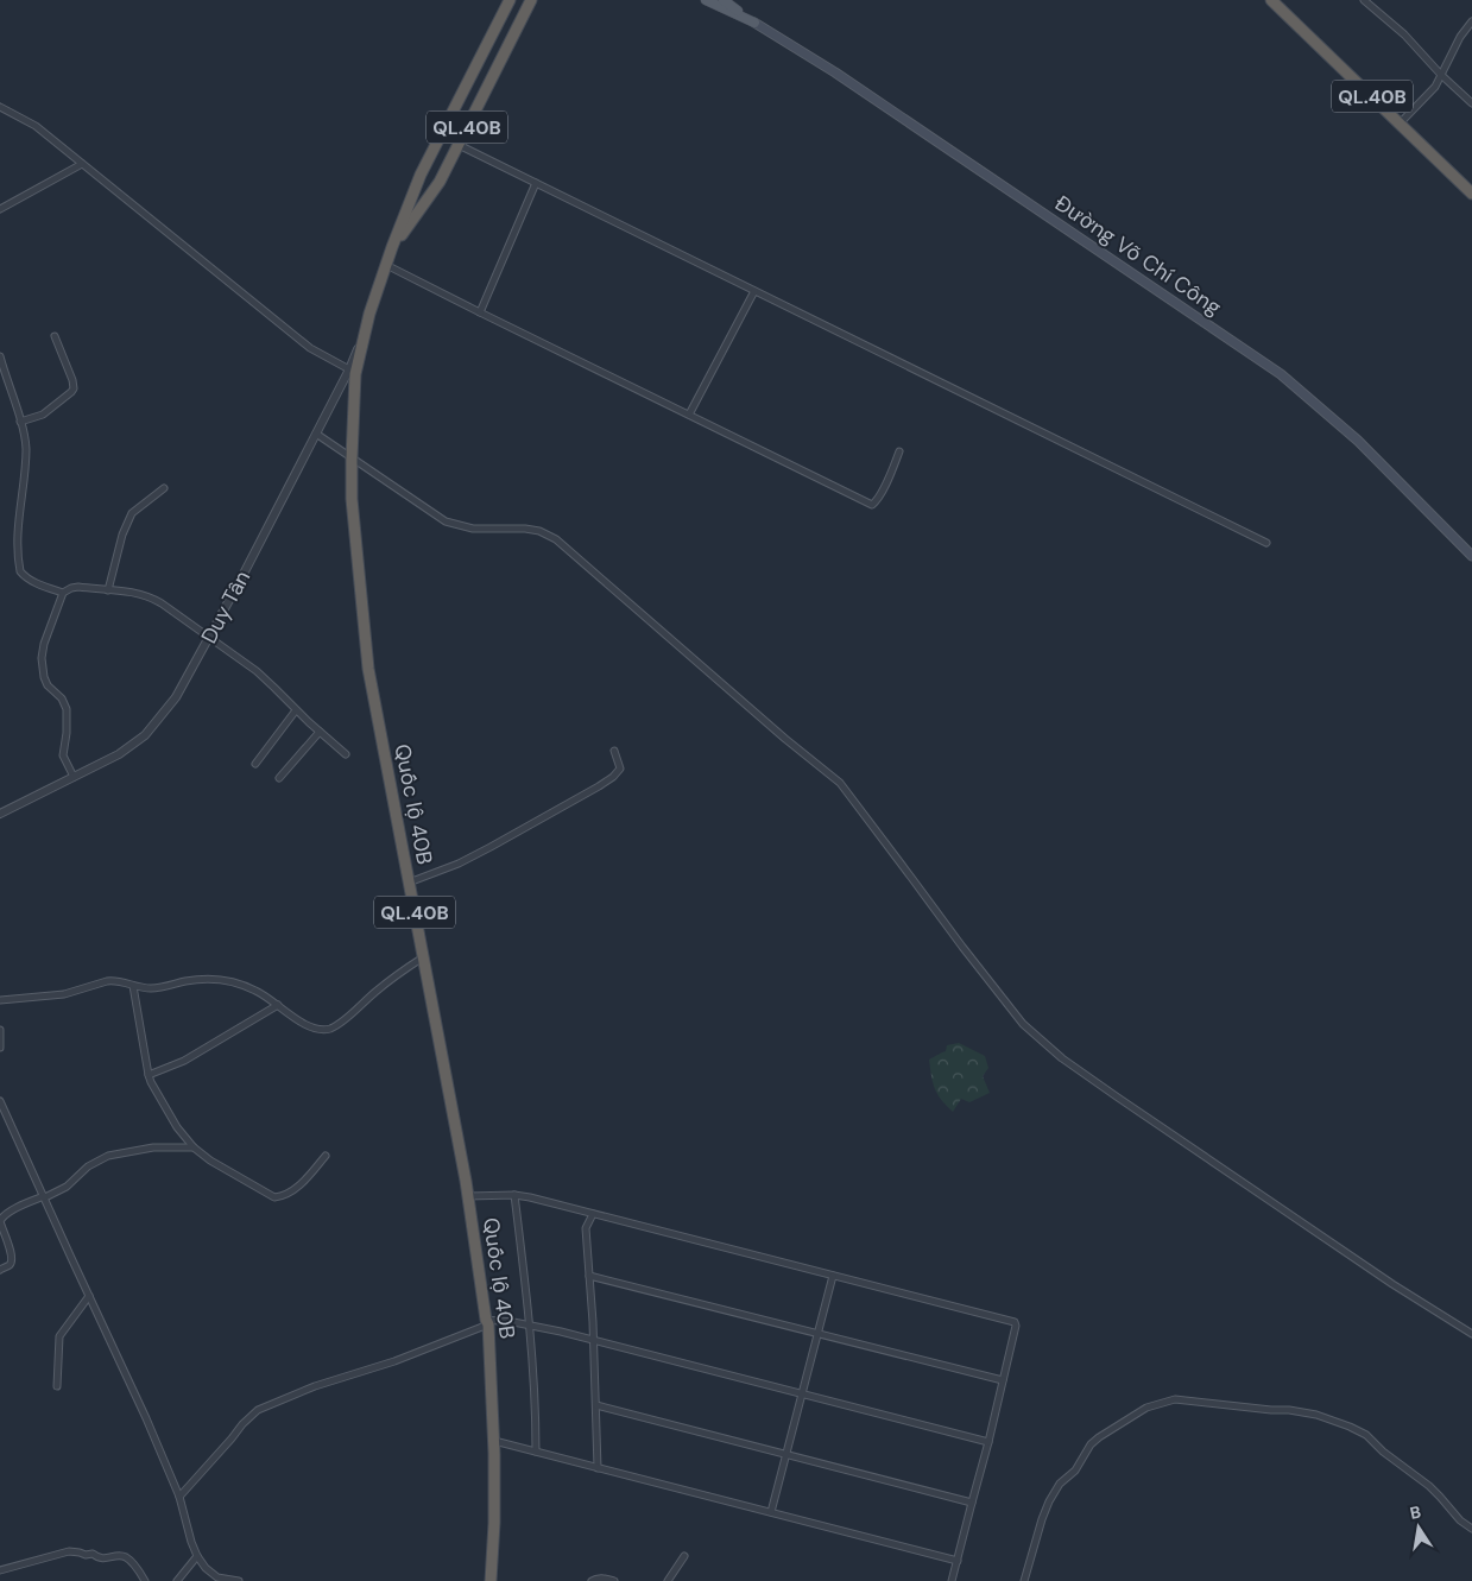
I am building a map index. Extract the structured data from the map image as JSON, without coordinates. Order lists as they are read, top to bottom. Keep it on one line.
{"streets":{"highway":["QL.40B","Quốc lộ 40B"],"main road":["Đường Võ Chí Công"],"street":["Duy Tân"]},"crossings":[["Duy Tân","Quốc lộ 40B"]],"north":"top"}
